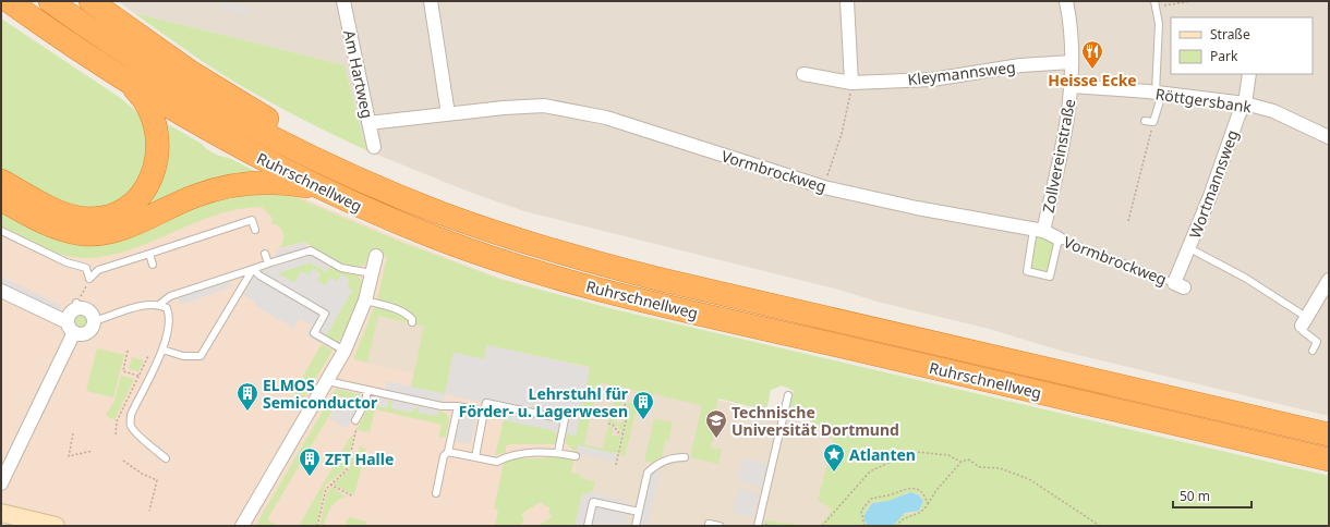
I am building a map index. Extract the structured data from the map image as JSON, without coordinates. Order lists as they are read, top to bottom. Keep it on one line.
{"streets":{"highway":["Ruhrschnellweg"],"street":["Kleymannsweg","Am Hartweg","Röttgersbank","Zollvereinstraße","Vormbrockweg","Wortmannsweg"]},"crossings":[["Kleymannsweg","Zollvereinstraße"],["Am Hartweg","Vormbrockweg"],["Röttgersbank","Zollvereinstraße"],["Röttgersbank","Wortmannsweg"],["Zollvereinstraße","Vormbrockweg"],["Vormbrockweg","Wortmannsweg"]],"places":{"restaurant":["Heisse Ecke"],"building":["ELMOS Semiconductor","Lehrstuhl für Förder- u. Lagerwesen","ZFT Halle"],"school or university":["Technische Universität Dortmund"],"place":["Atlanten"]},"legend":["Straße","Park"],"scale_bar":"50 m"}
